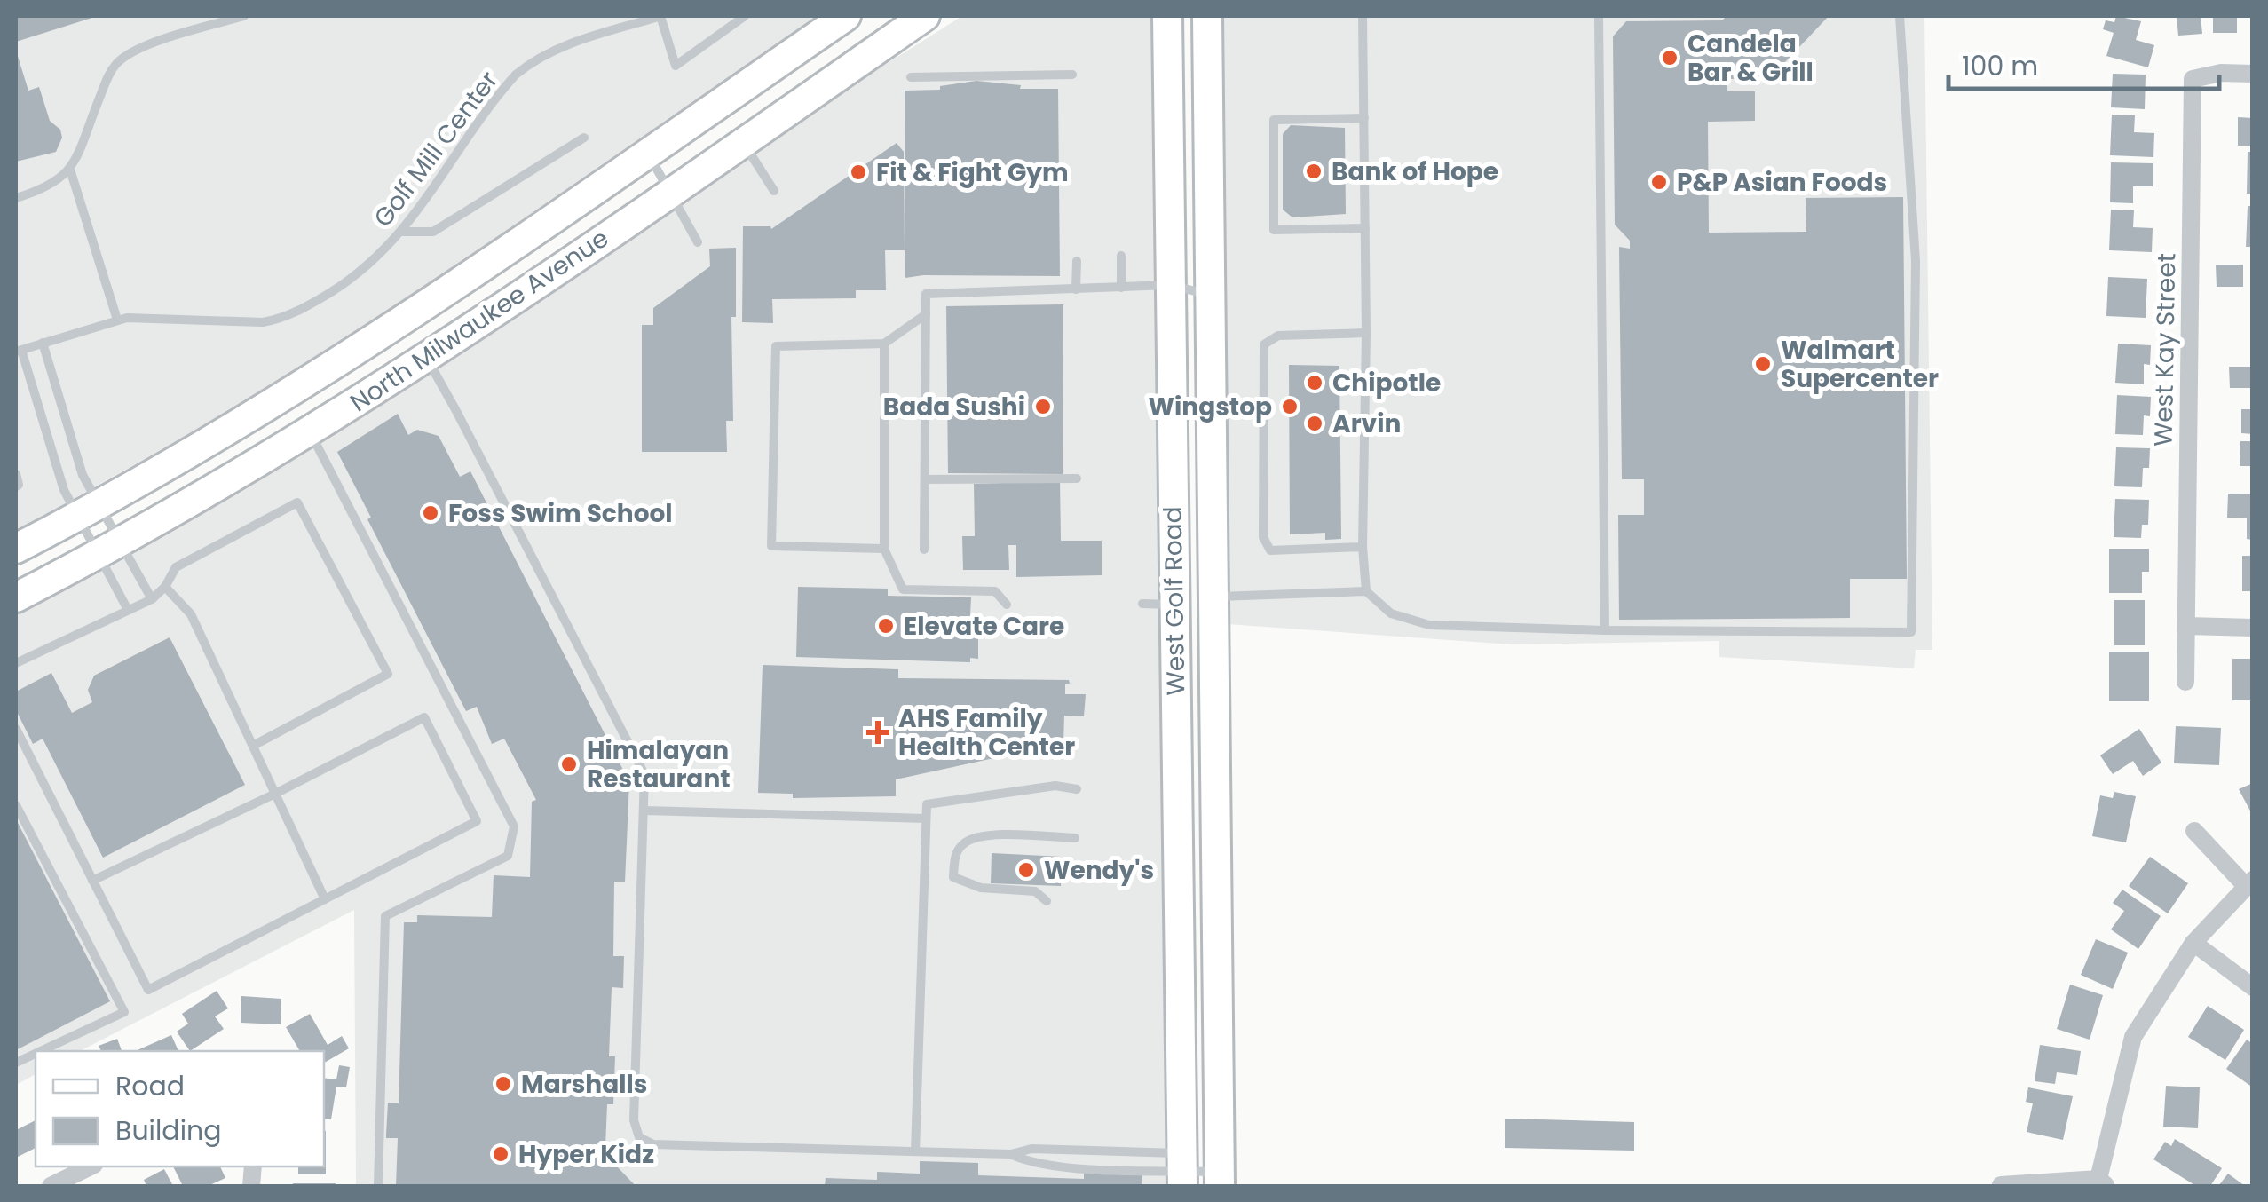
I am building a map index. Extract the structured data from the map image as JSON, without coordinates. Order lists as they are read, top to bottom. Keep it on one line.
{"streets":{"main road":["North Milwaukee Avenue","West Golf Road"],"street":["West Kay Street"],"lane":["Golf Mill Center"]},"crossings":[["Golf Mill Center","North Milwaukee Avenue"]],"places":{"other":["Candela Bar & Grill","Bank of Hope","Fit & Fight Gym","P&P Asian Foods","Walmart Supercenter","Chipotle","Bada Sushi","Wingstop","Arvin","Foss Swim School","Elevate Care","Himalayan Restaurant","Wendy's","Marshalls","Hyper Kidz"],"health":["AHS Family Health Center"]},"legend":["Road","Building"],"scale_bar":"100 m"}
